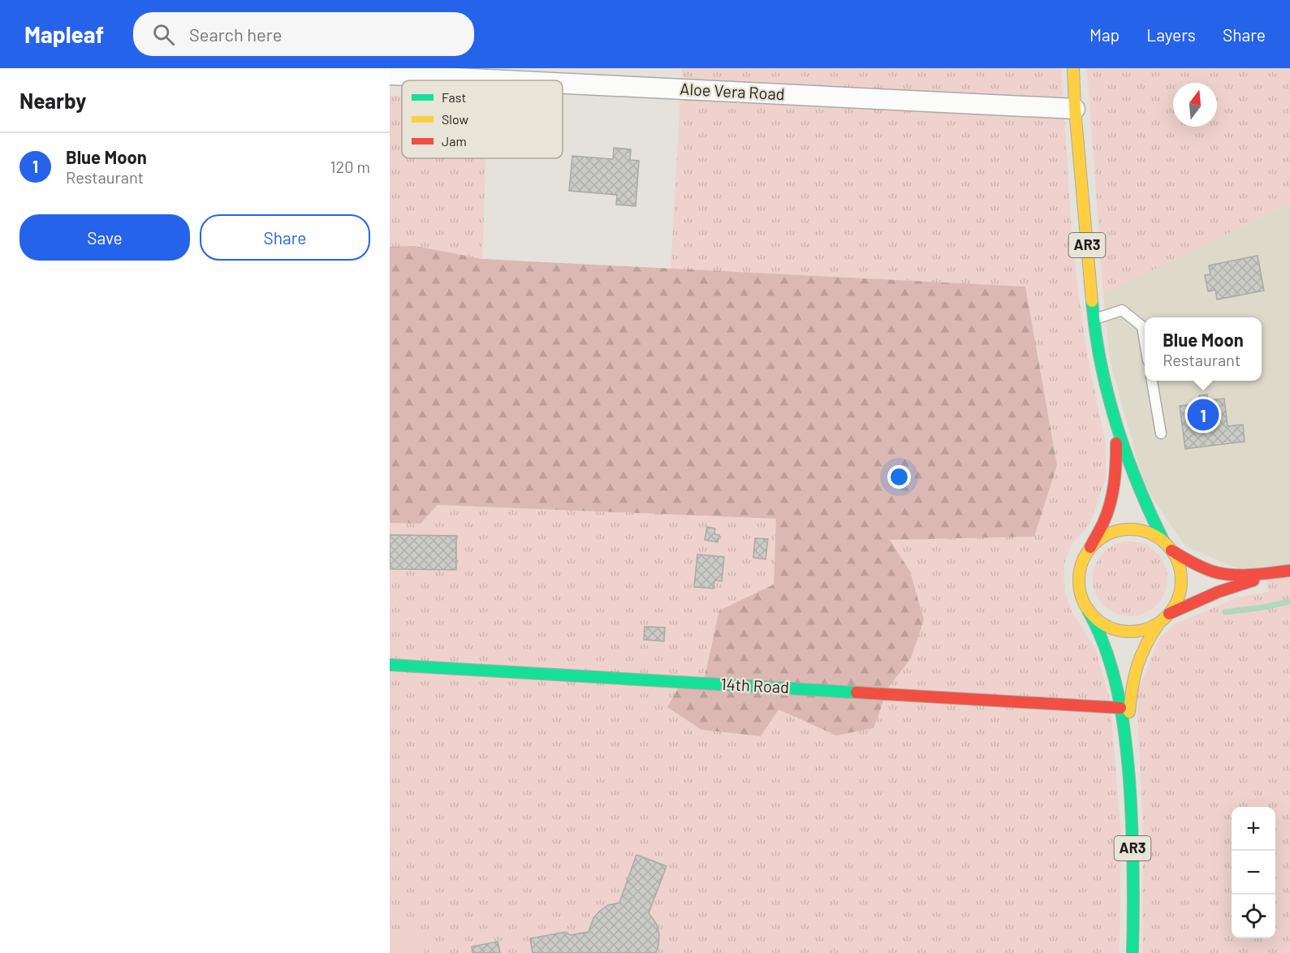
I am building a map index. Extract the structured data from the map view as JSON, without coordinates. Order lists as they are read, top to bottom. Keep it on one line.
{"streets":{"main road":["AR3","14th Road"],"street":["Aloe Vera Road"]},"crossings":[["Aloe Vera Road","AR3"],["AR3","14th Road"]],"legend":["Fast","Slow","Jam"],"north":"top","page":{"header":"Mapleaf","search":"Search here","nav":["Map","Layers","Share"],"heading":"Nearby","list":[{"mark":"1","name":"Blue Moon","note":"Restaurant","value":"120 m"}],"buttons":["Save","Share"],"popup":["Blue Moon","Restaurant"],"pins":"1","map_buttons":["+","−"]}}
